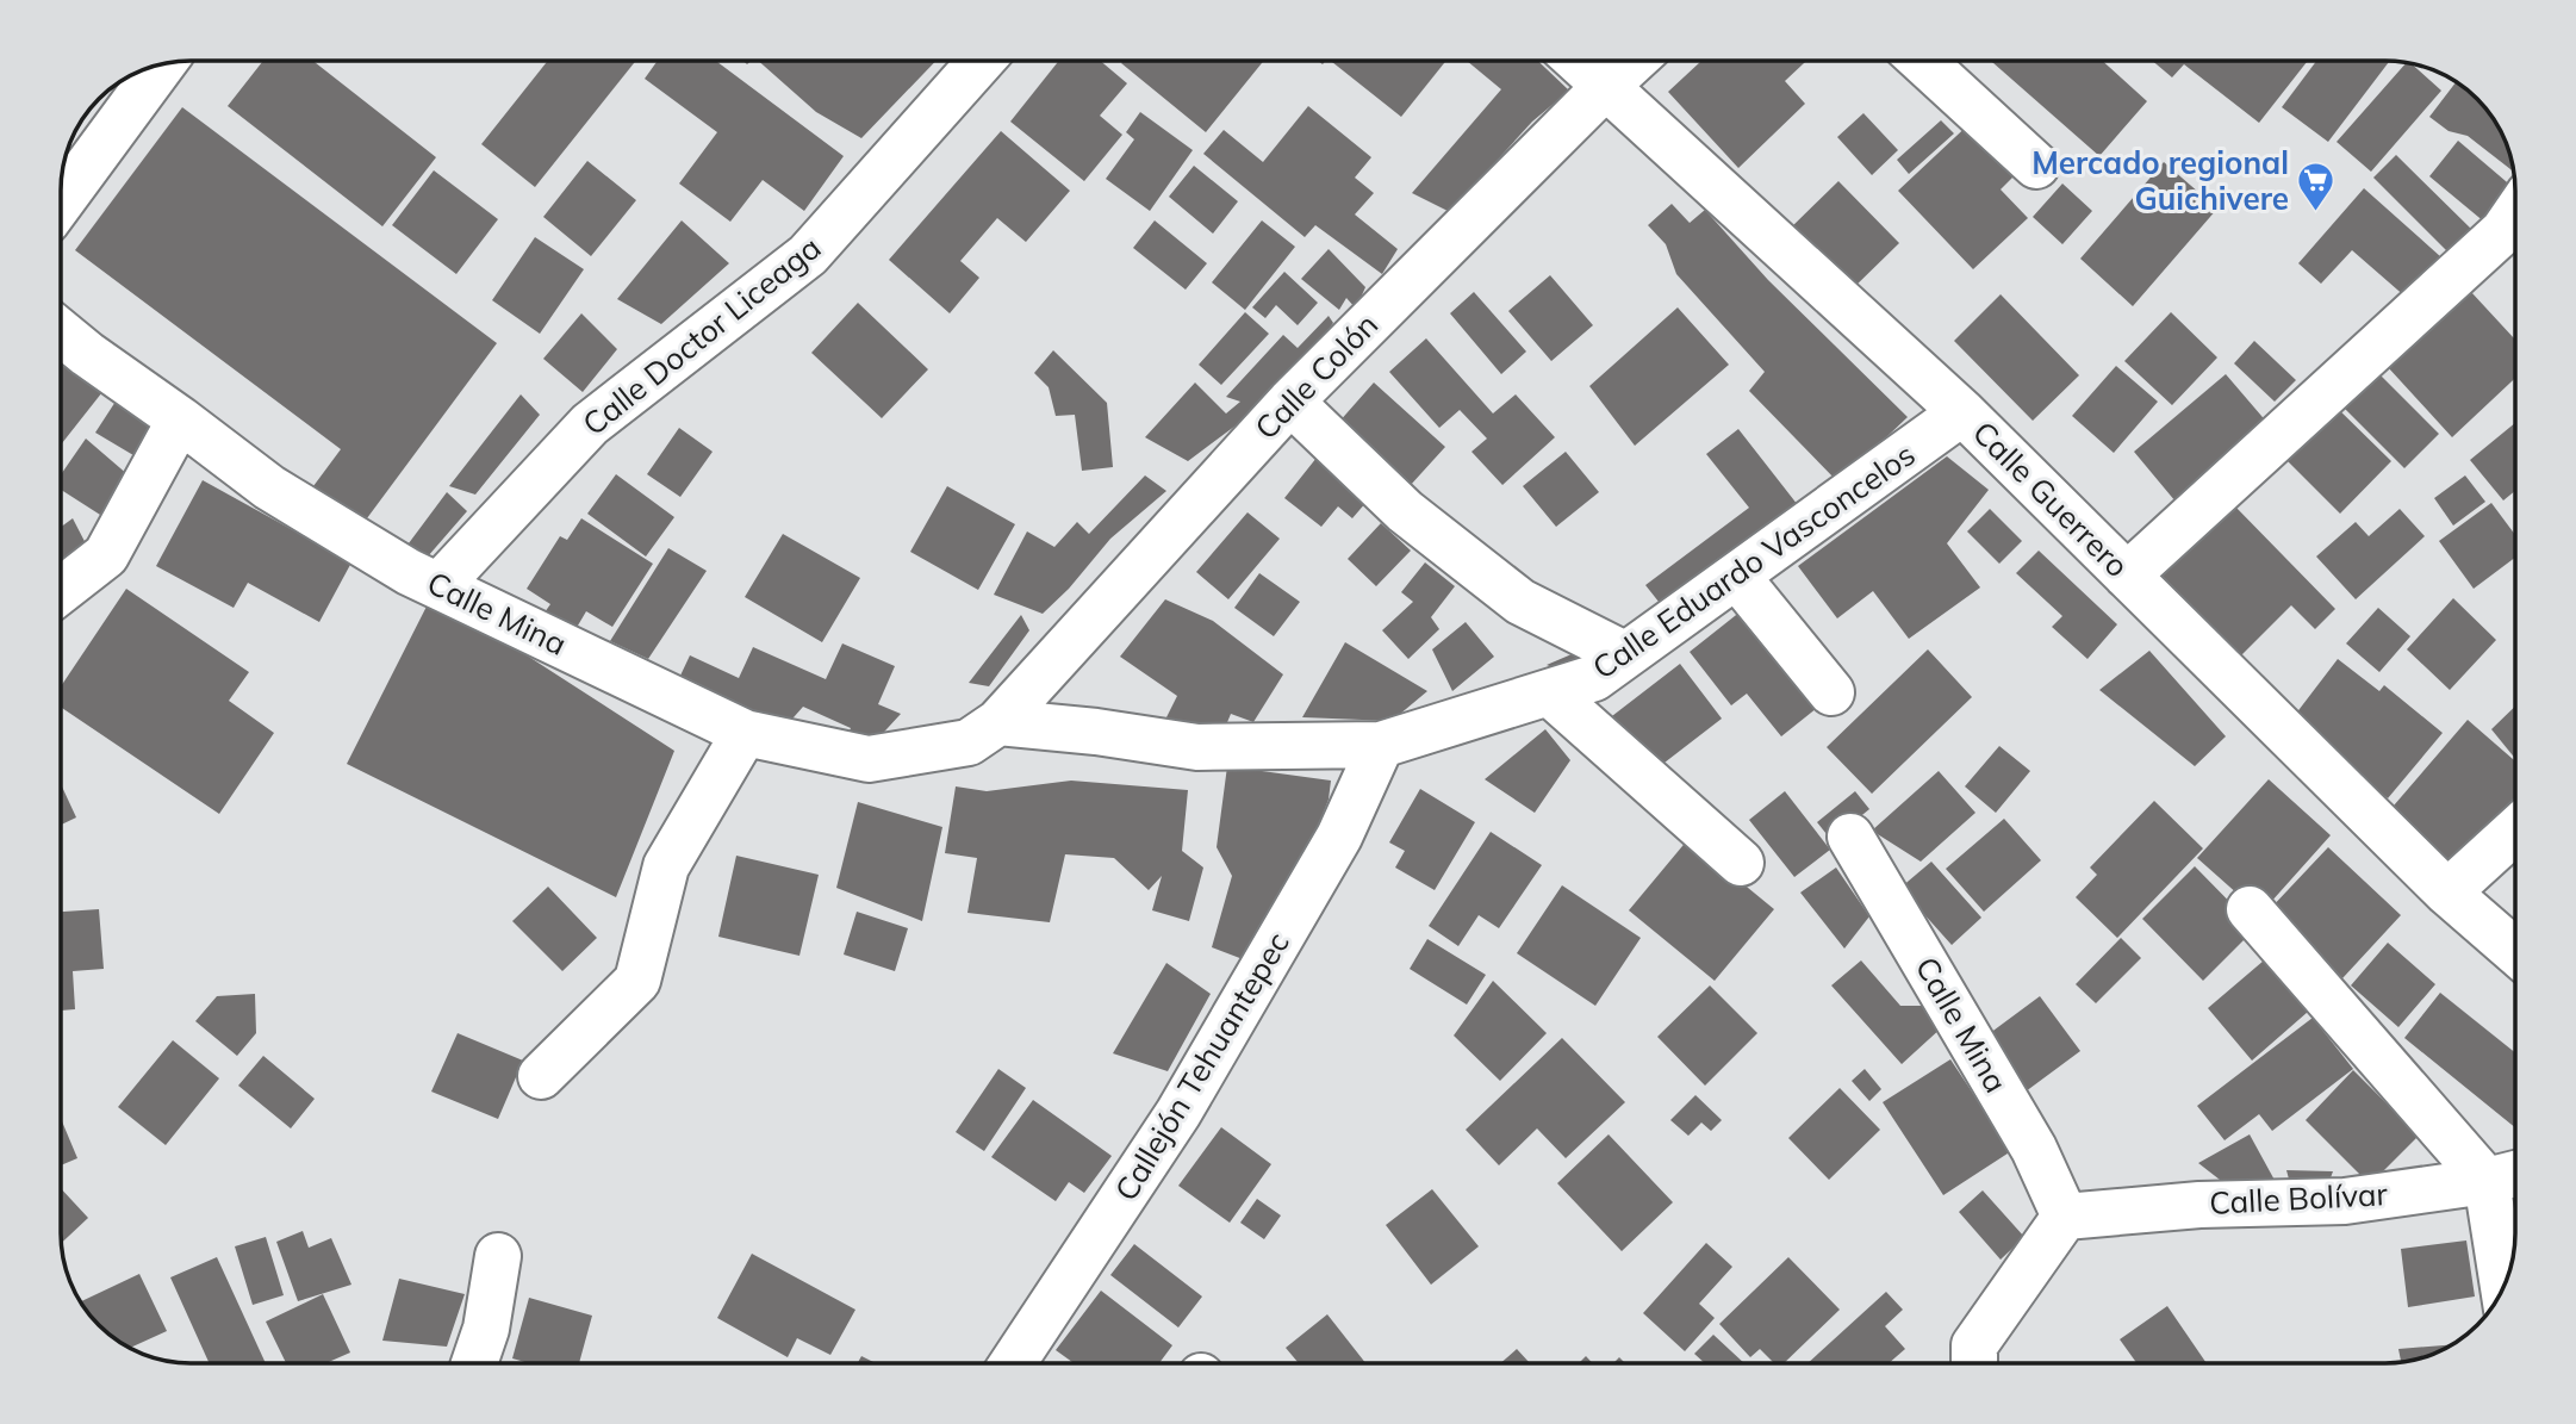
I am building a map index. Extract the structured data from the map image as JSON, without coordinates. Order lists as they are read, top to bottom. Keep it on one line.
{"streets":{"street":["Calle Doctor Liceaga","Calle Colón","Calle Guerrero","Calle Eduardo Vasconcelos","Calle Mina","Callejón Tehuantepec","Calle Bolívar"]},"crossings":[["Calle Doctor Liceaga","Calle Mina"],["Calle Colón","Calle Guerrero"],["Calle Colón","Calle Eduardo Vasconcelos"],["Calle Colón","Calle Mina"],["Calle Guerrero","Calle Eduardo Vasconcelos"],["Calle Eduardo Vasconcelos","Calle Mina"],["Calle Eduardo Vasconcelos","Callejón Tehuantepec"],["Calle Mina","Calle Bolívar"]],"places":{"supermarket":["Mercado regional Guichivere"]}}
